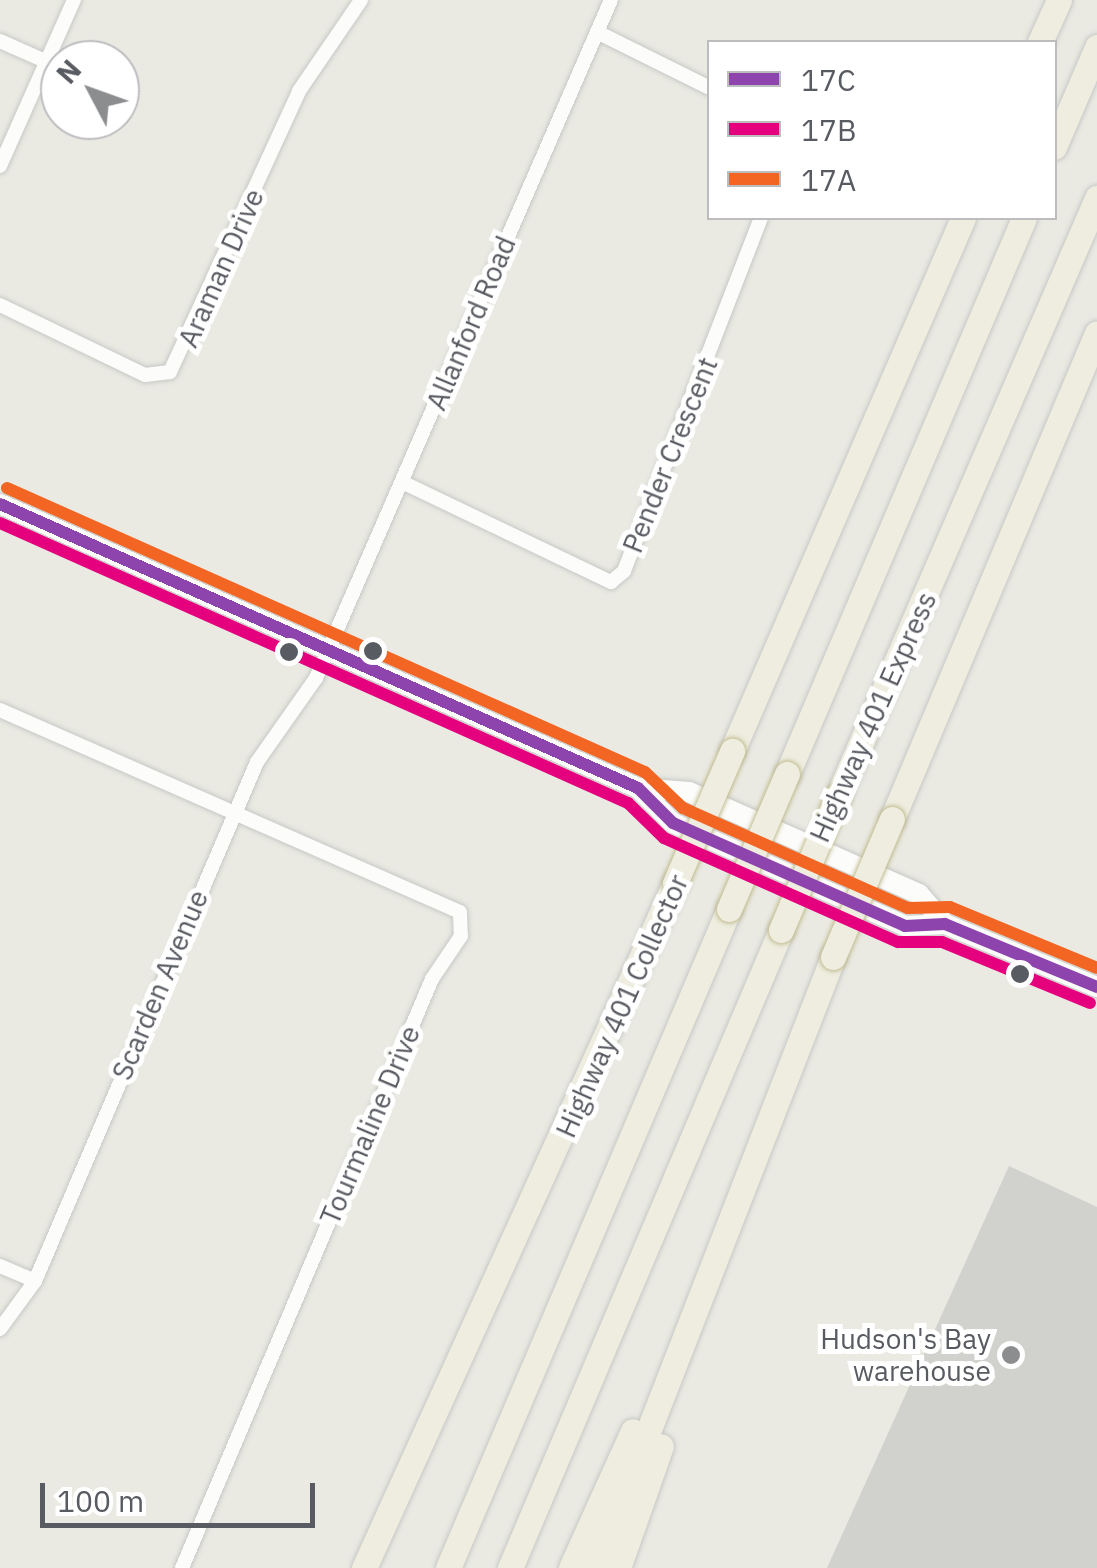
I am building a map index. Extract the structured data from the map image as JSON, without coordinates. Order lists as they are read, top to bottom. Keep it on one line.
{"streets":{"highway":["Highway 401 Express","Highway 401 Collector"],"street":["Araman Drive","Allanford Road","Pender Crescent","Scarden Avenue","Tourmaline Drive"]},"crossings":[["Allanford Road","Pender Crescent"],["Allanford Road","Scarden Avenue"],["Scarden Avenue","Tourmaline Drive"]],"places":["Hudson's Bay warehouse"],"lines":["transit line 17A","transit line 17C","transit line 17B"],"legend":["17C","17B","17A"],"scale_bar":"100 m","north":"top left"}
